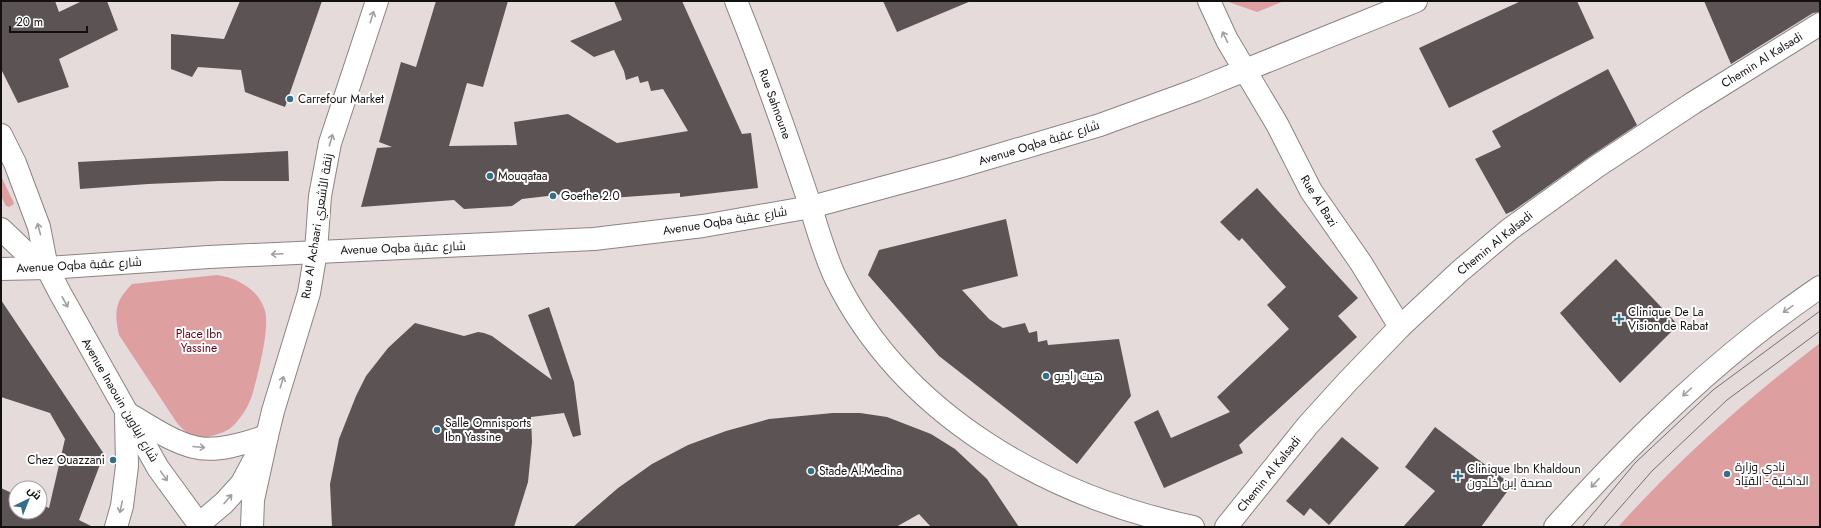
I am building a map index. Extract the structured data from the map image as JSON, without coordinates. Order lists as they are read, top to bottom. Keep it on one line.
{"streets":{"street":["Chemin Al Kalsadi","Rue Sahnoune","Avenue Oqba شارع عقبة","Rue Al Bazi","Rue Al Achaari زنقة الأشعري","Avenue Inaouin شارع ايناوين"]},"crossings":[["Chemin Al Kalsadi","Rue Al Bazi"],["Rue Sahnoune","Avenue Oqba شارع عقبة"],["Avenue Oqba شارع عقبة","Rue Al Bazi"],["Avenue Oqba شارع عقبة","Rue Al Achaari زنقة الأشعري"],["Avenue Oqba شارع عقبة","Avenue Inaouin شارع ايناوين"],["Rue Al Achaari زنقة الأشعري","Avenue Inaouin شارع ايناوين"]],"one_way":["Rue Al Achaari زنقة الأشعري","Avenue Inaouin شارع ايناوين"],"parks":["Place Ibn Yassine"],"places":{"other":["Carrefour Market","Mouqataa","Goethe 2.0","هيت راديو","Salle Omnisports Ibn Yassine","Chez Ouazzani","Stade Al-Medina","نادي وزارة الداخلية - القيّاد"],"health":["Clinique De La Vision de Rabat","Clinique Ibn Khaldoun مصحة إبن خلدون"]},"scale_bar":"20 m","north":"top right"}
